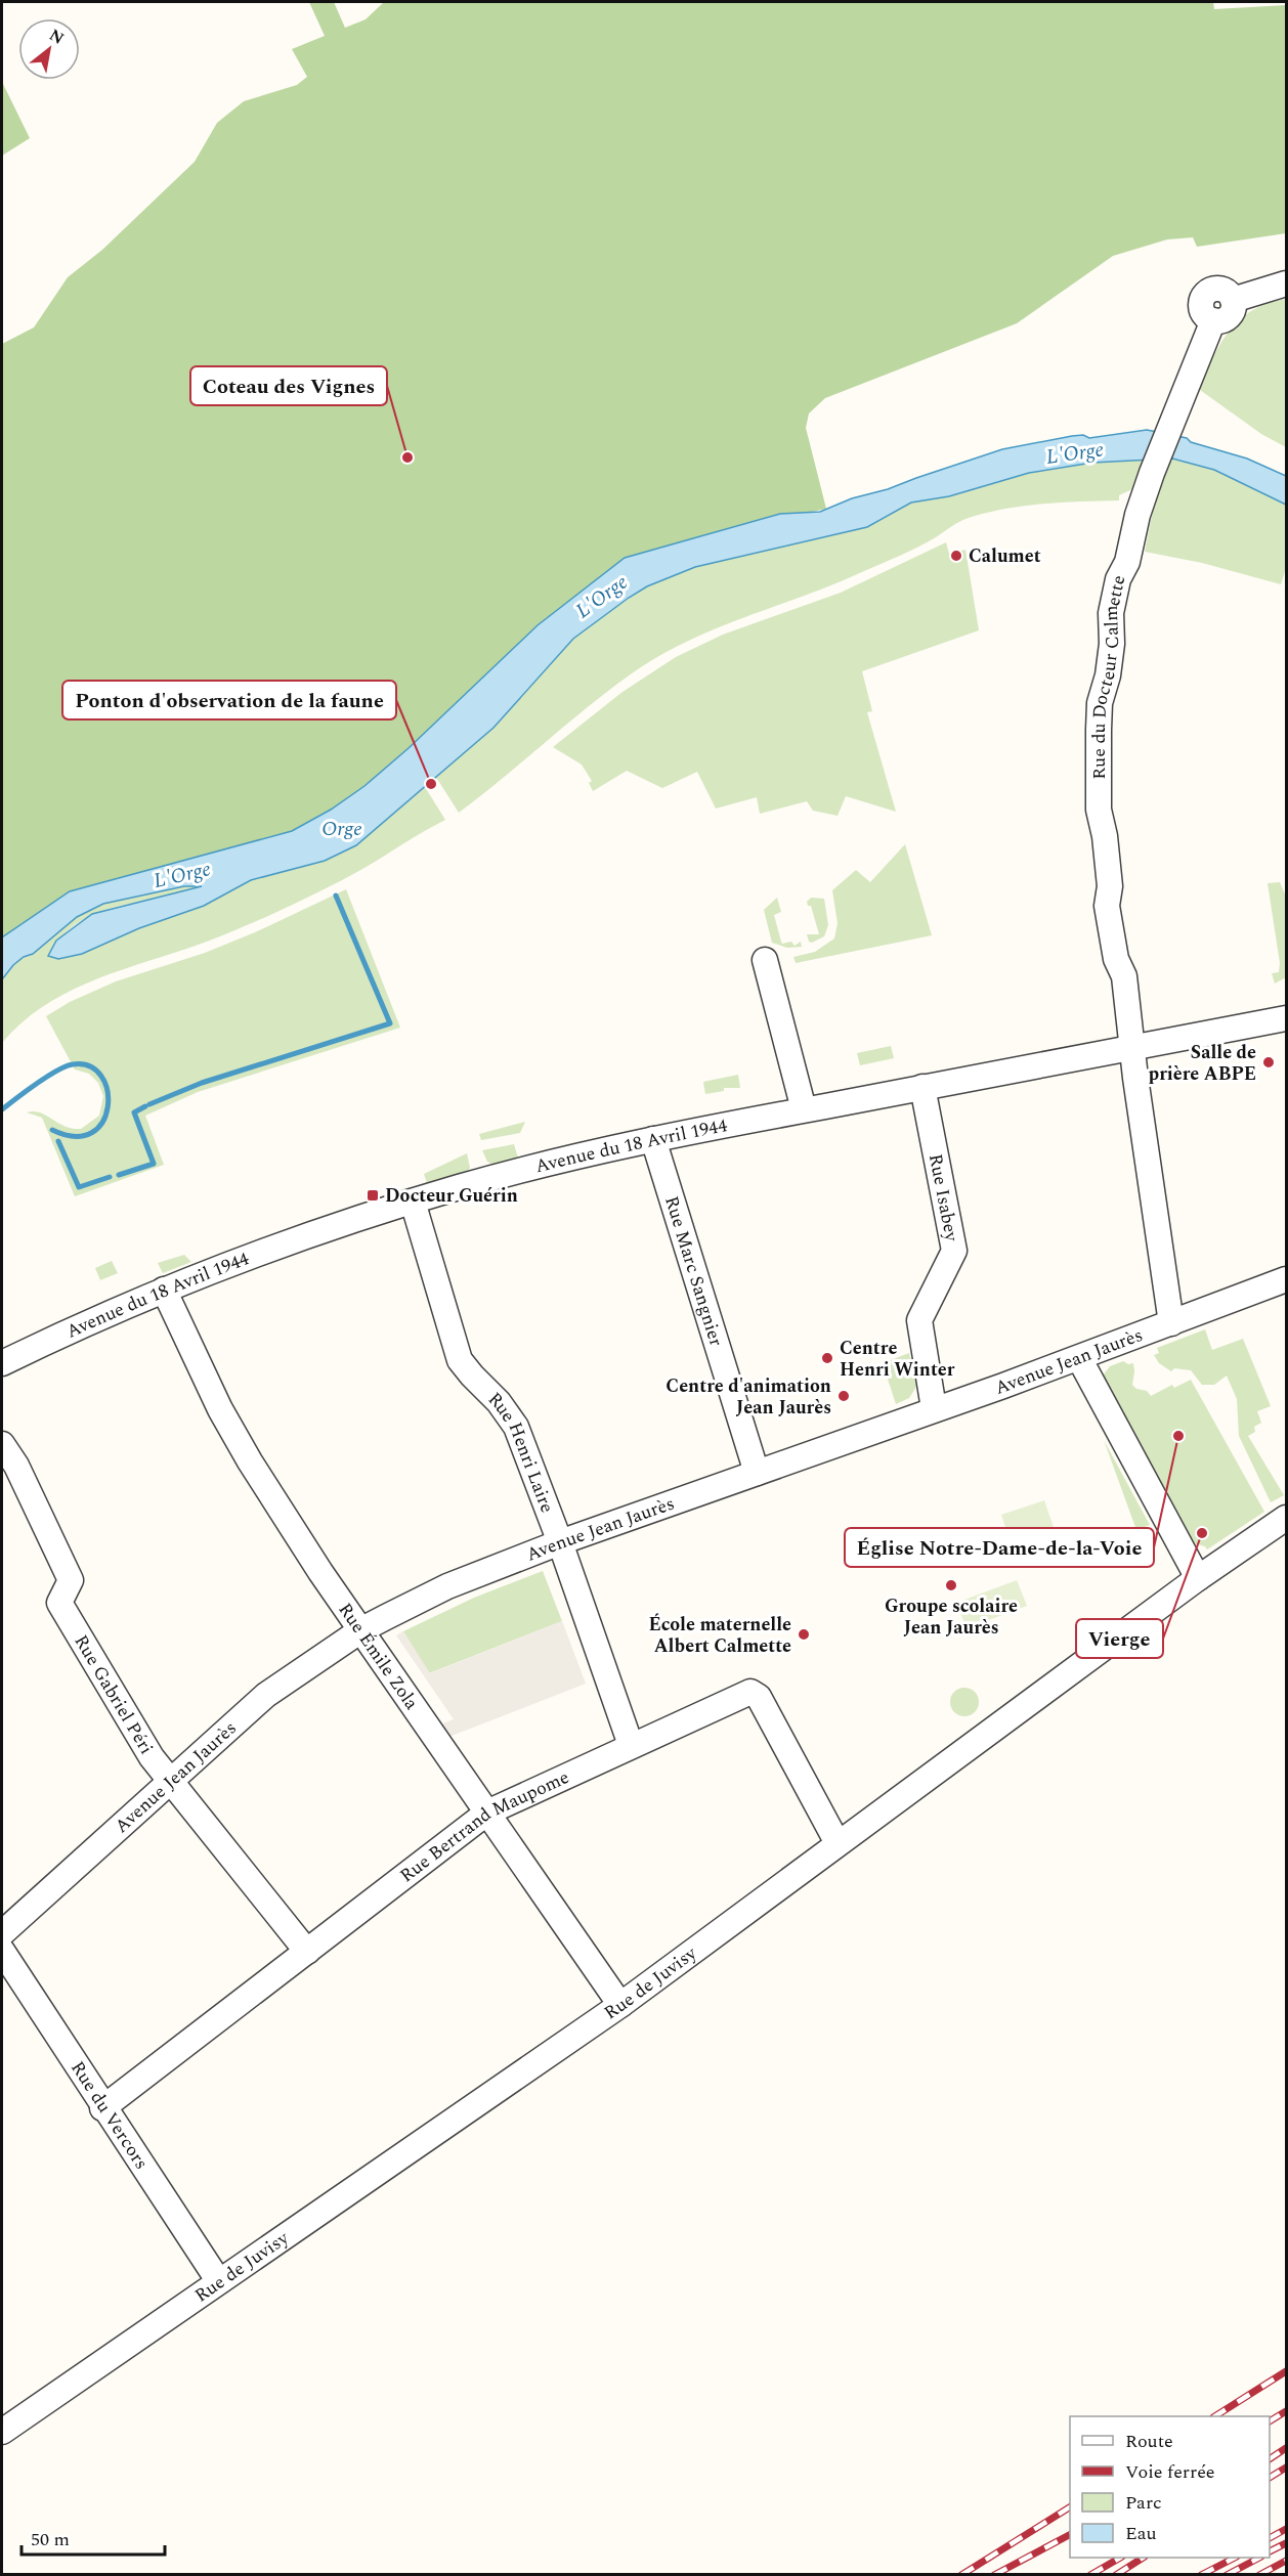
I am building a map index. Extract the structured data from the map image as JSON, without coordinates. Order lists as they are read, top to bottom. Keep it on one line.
{"streets":{"street":["Rue du Docteur Calmette","Avenue du 18 Avril 1944","Rue Isabey","Rue Marc Sangnier","Avenue Jean Jaurès","Rue Henri Laire","Rue Émile Zola","Rue Gabriel Péri","Rue Bertrand Maupome","Rue de Juvisy","Rue du Vercors"]},"crossings":[["Rue du Docteur Calmette","Avenue du 18 Avril 1944"],["Rue du Docteur Calmette","Avenue Jean Jaurès"],["Avenue du 18 Avril 1944","Rue Isabey"],["Avenue du 18 Avril 1944","Rue Marc Sangnier"],["Avenue du 18 Avril 1944","Rue Henri Laire"],["Avenue du 18 Avril 1944","Rue Émile Zola"],["Rue Isabey","Avenue Jean Jaurès"],["Rue Marc Sangnier","Avenue Jean Jaurès"],["Avenue Jean Jaurès","Rue Henri Laire"],["Avenue Jean Jaurès","Rue Émile Zola"],["Avenue Jean Jaurès","Rue Gabriel Péri"],["Rue Henri Laire","Rue Bertrand Maupome"],["Rue Émile Zola","Rue Bertrand Maupome"],["Rue Émile Zola","Rue de Juvisy"],["Rue Gabriel Péri","Rue Bertrand Maupome"],["Rue Bertrand Maupome","Rue de Juvisy"],["Rue Bertrand Maupome","Rue du Vercors"],["Rue de Juvisy","Rue du Vercors"]],"water":["L'Orge","Orge"],"places":{"other":["Coteau des Vignes","Calumet","Ponton d'observation de la faune","Salle de prière ABPE","Centre Henri Winter","Centre d'animation Jean Jaurès","Église Notre-Dame-de-la-Voie","Vierge","Groupe scolaire Jean Jaurès","École maternelle Albert Calmette"],"transit":["Docteur Guérin"]},"legend":["Route","Voie ferrée","Parc","Eau"],"scale_bar":"50 m","north":"top right"}
